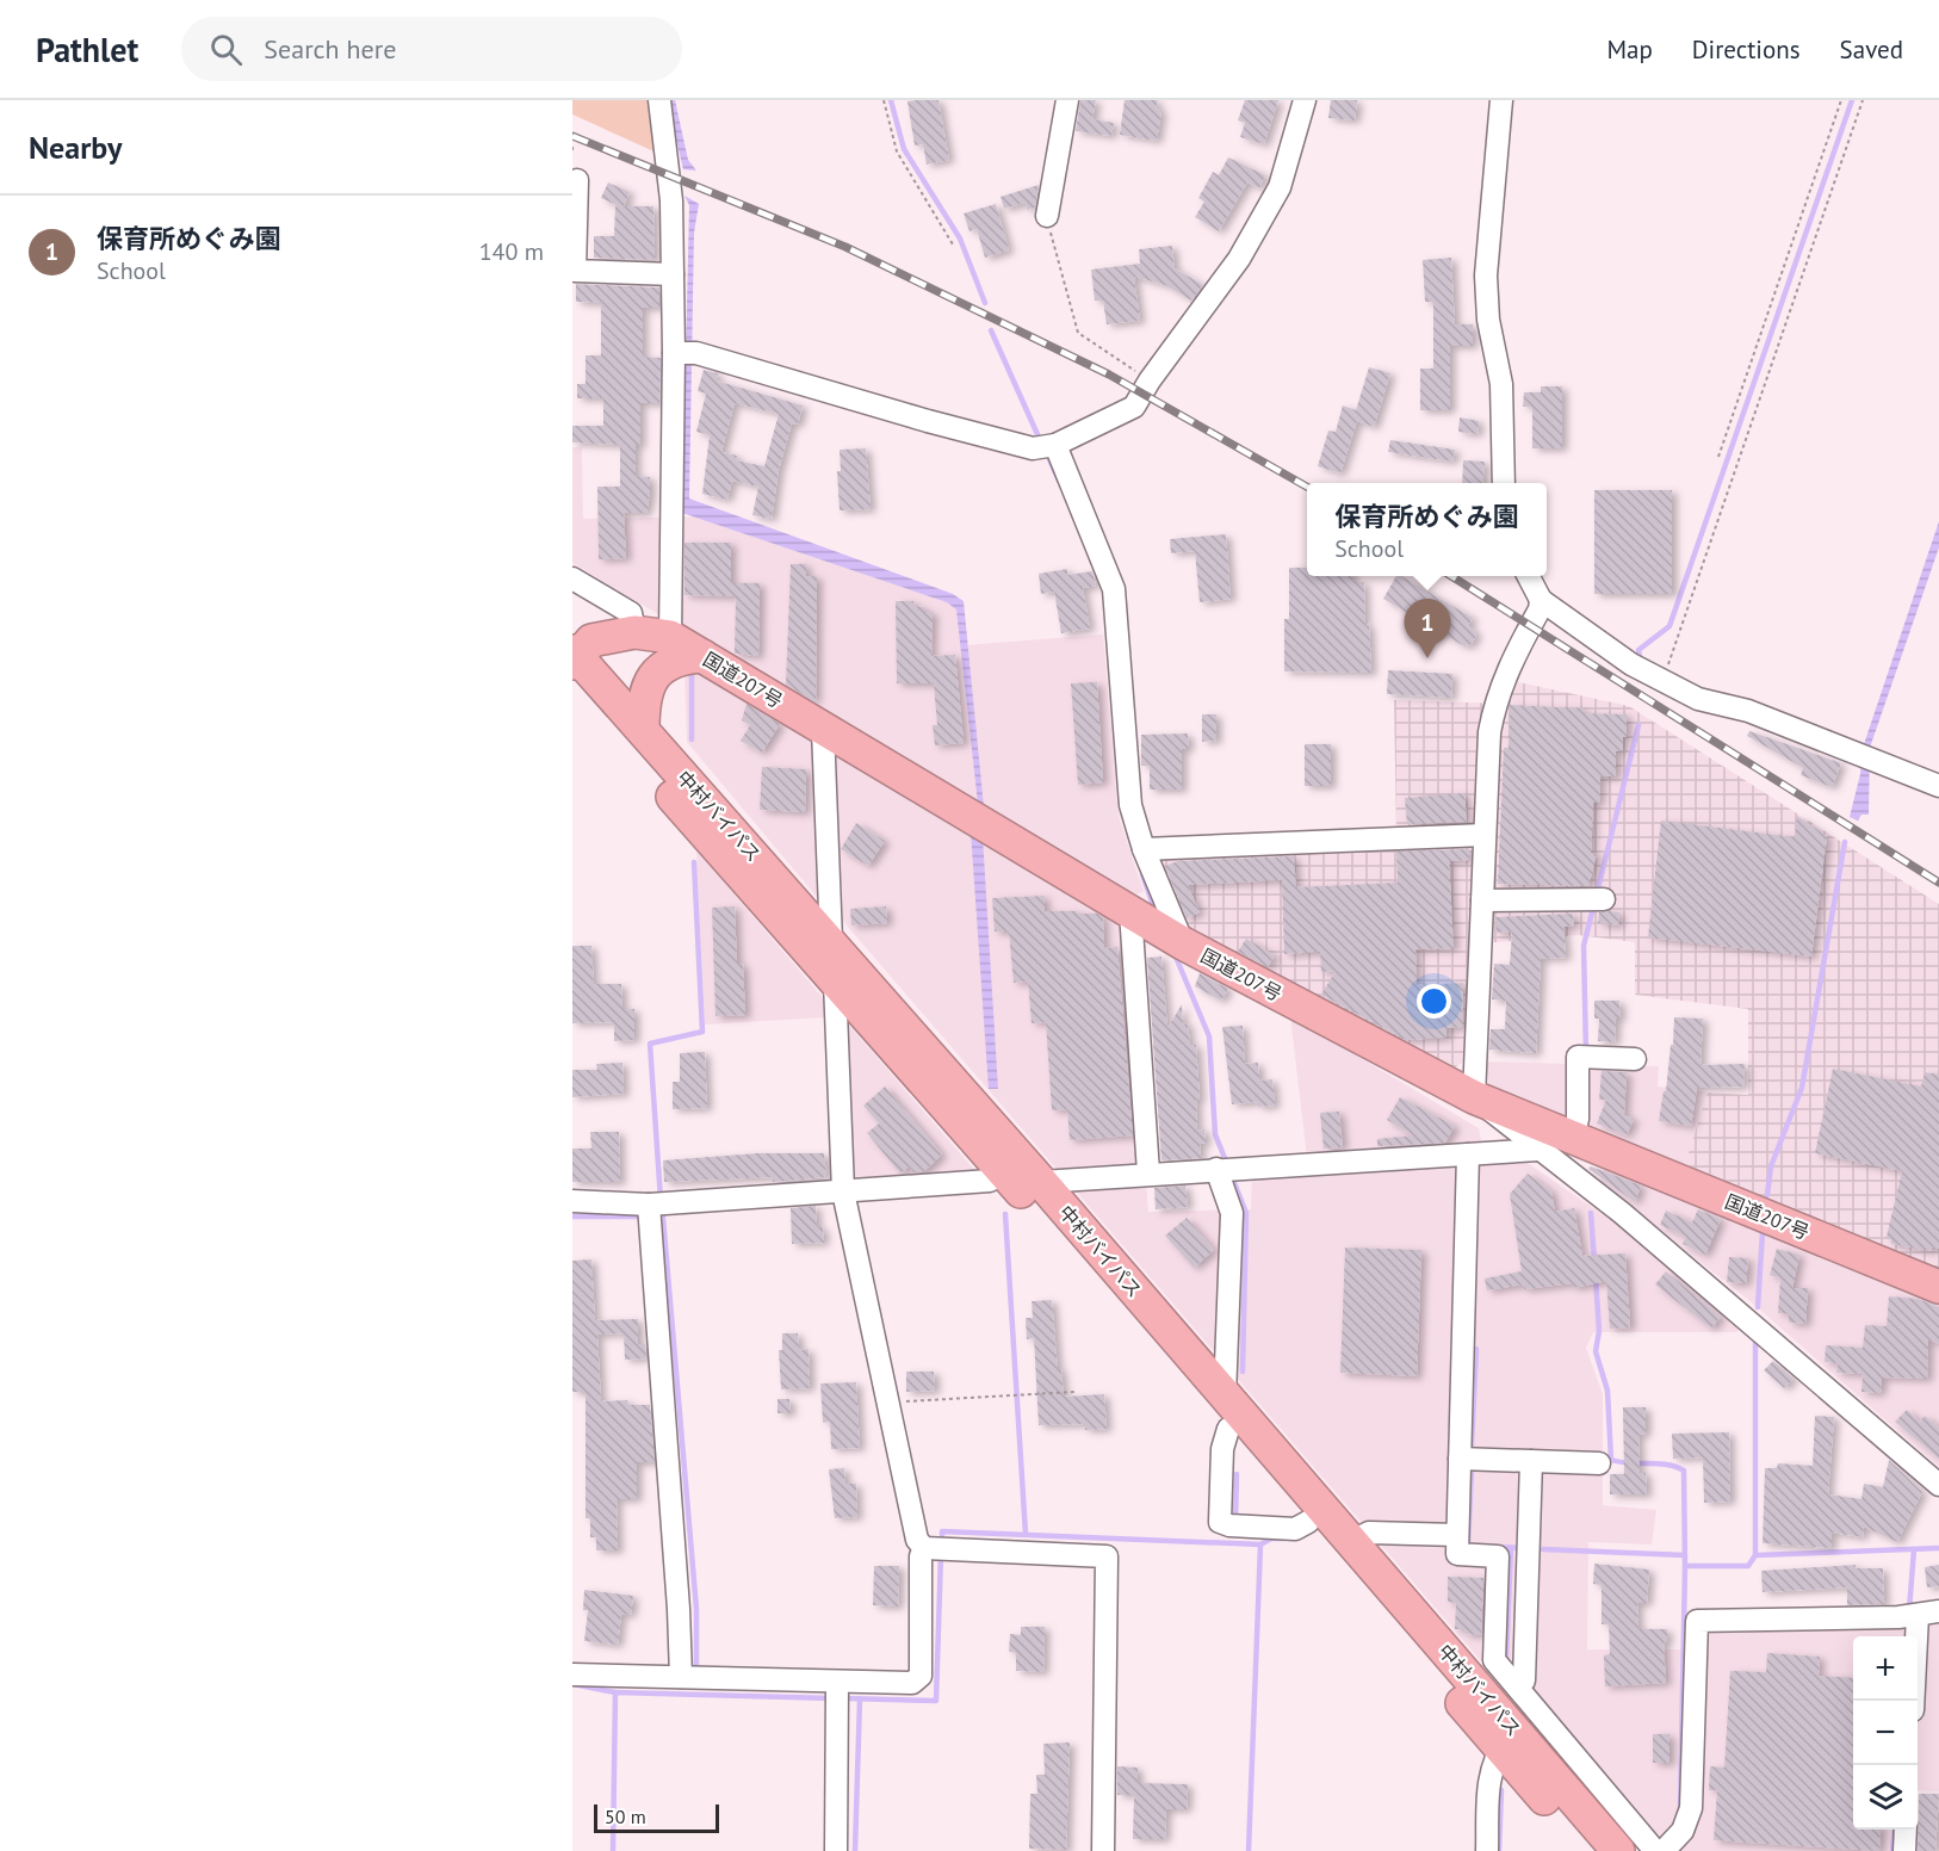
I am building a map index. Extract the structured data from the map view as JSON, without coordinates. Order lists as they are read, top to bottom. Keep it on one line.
{"streets":{"highway":["国道207号","中村バイパス"]},"crossings":[["国道207号","中村バイパス"]],"scale_bar":"50 m","page":{"header":"Pathlet","search":"Search here","nav":["Map","Directions","Saved"],"heading":"Nearby","list":[{"mark":"1","name":"保育所めぐみ園","note":"School","value":"140 m"}],"popup":["保育所めぐみ園","School"],"pins":"1","map_buttons":["+","−"],"scale":"50 m"}}
